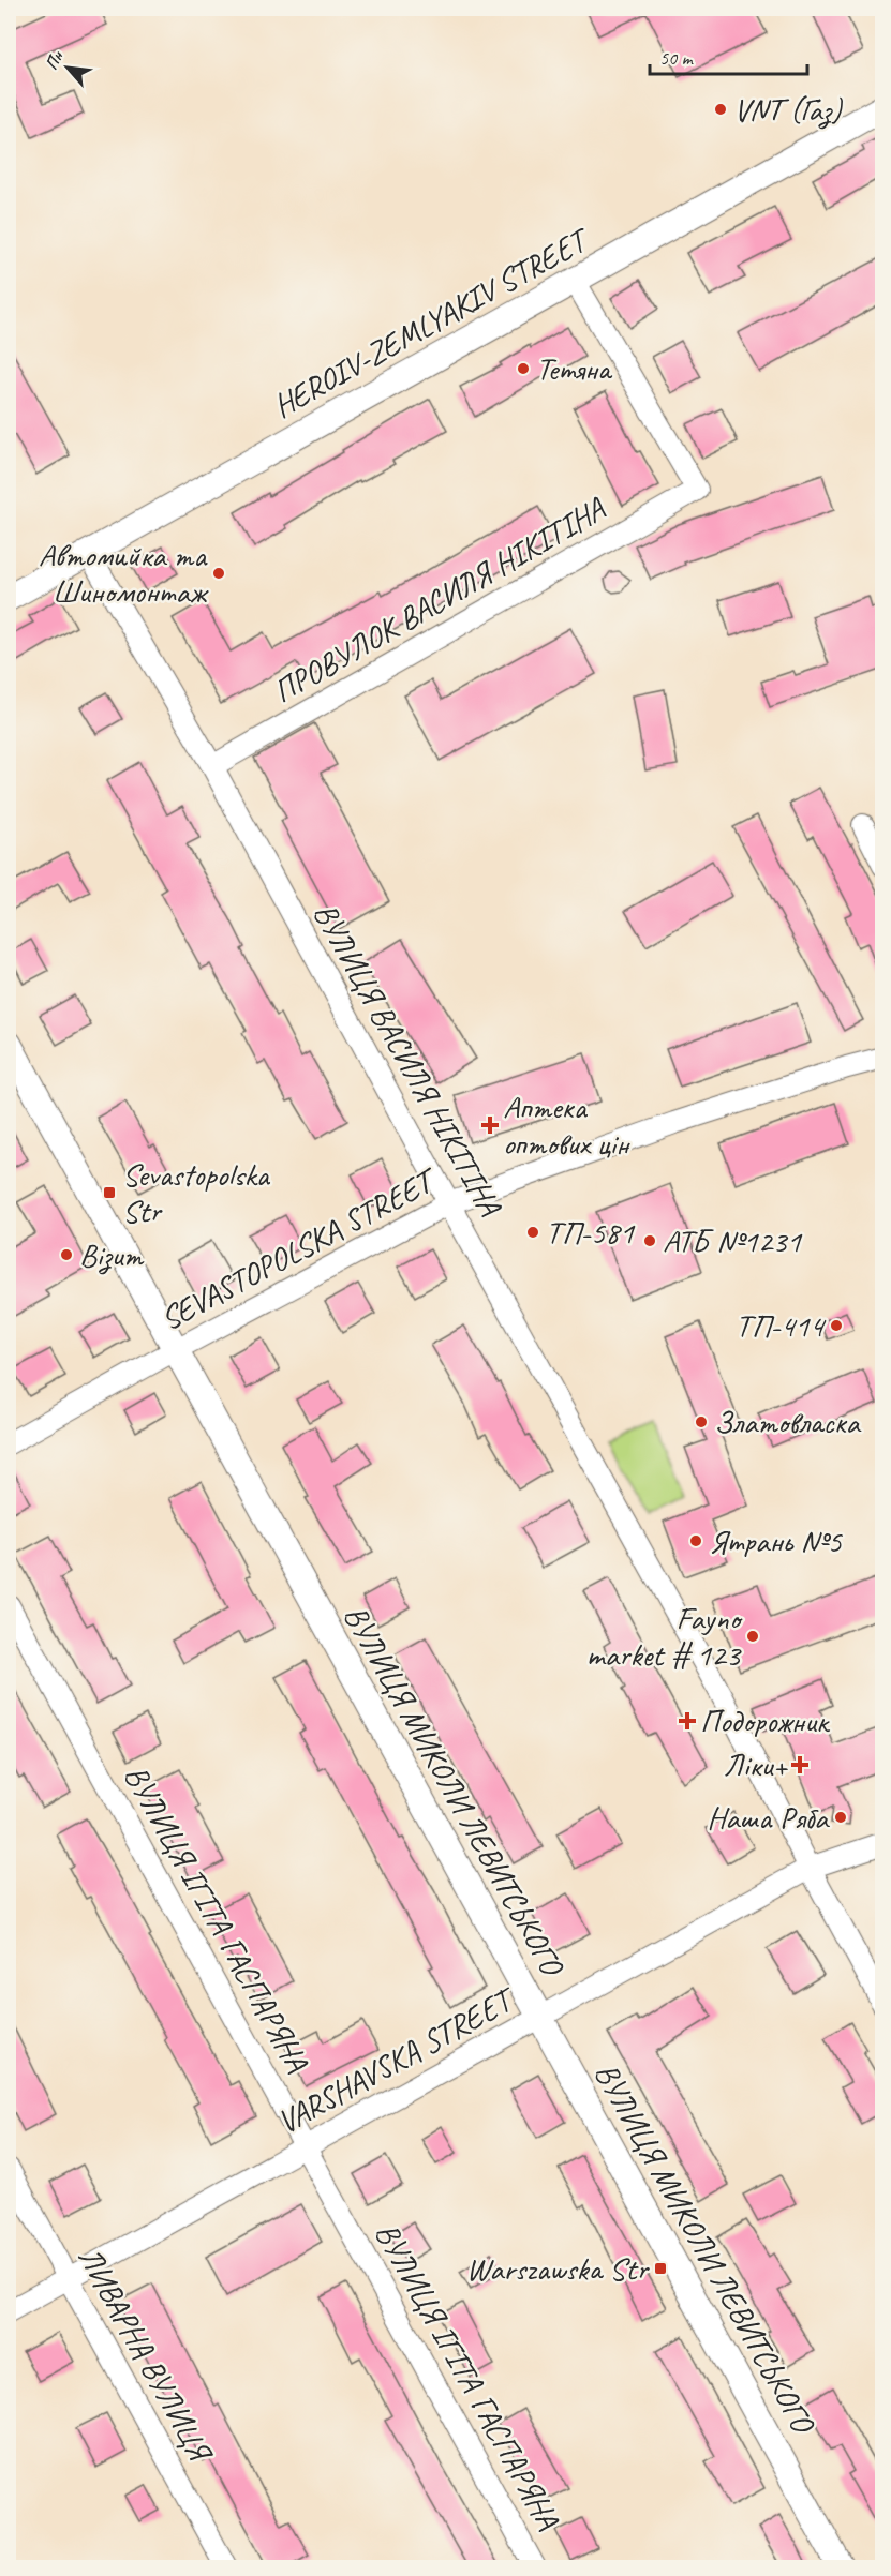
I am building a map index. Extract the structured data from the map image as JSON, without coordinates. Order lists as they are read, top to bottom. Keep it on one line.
{"streets":{"main road":["HEROIV-ZEMLYAKIV STREET","ВУЛИЦЯ МИКОЛИ ЛЕВИТСЬКОГО"],"street":["ПРОВУЛОК ВАСИЛЯ НІКІТІНА","ВУЛИЦЯ ВАСИЛЯ НІКІТІНА","SEVASTOPOLSKA STREET","ВУЛИЦЯ ІГІТА ГАСПАРЯНА","VARSHAVSKA STREET","ЛИВАРНА ВУЛИЦЯ"]},"crossings":[["HEROIV-ZEMLYAKIV STREET","ПРОВУЛОК ВАСИЛЯ НІКІТІНА"],["HEROIV-ZEMLYAKIV STREET","ВУЛИЦЯ ВАСИЛЯ НІКІТІНА"],["ПРОВУЛОК ВАСИЛЯ НІКІТІНА","ВУЛИЦЯ ВАСИЛЯ НІКІТІНА"],["ВУЛИЦЯ ВАСИЛЯ НІКІТІНА","SEVASTOPOLSKA STREET"],["ВУЛИЦЯ ВАСИЛЯ НІКІТІНА","VARSHAVSKA STREET"],["SEVASTOPOLSKA STREET","ВУЛИЦЯ МИКОЛИ ЛЕВИТСЬКОГО"],["ВУЛИЦЯ МИКОЛИ ЛЕВИТСЬКОГО","VARSHAVSKA STREET"],["ВУЛИЦЯ ІГІТА ГАСПАРЯНА","VARSHAVSKA STREET"],["VARSHAVSKA STREET","ЛИВАРНА ВУЛИЦЯ"]],"places":{"other":["VNT (Газ)","Тетяна","Автомийка та Шиномонтаж","ТП-581","АТБ №1231","Візит","ТП-414","Златовласка","Ятрань №5","Fayno market # 123","Наша Ряба"],"health":["Аптека оптових цін","Подорожник","Ліки+"],"transit":["Sevastopolska Str","Warszawska Str"]},"scale_bar":"50 m","north":"top left"}
